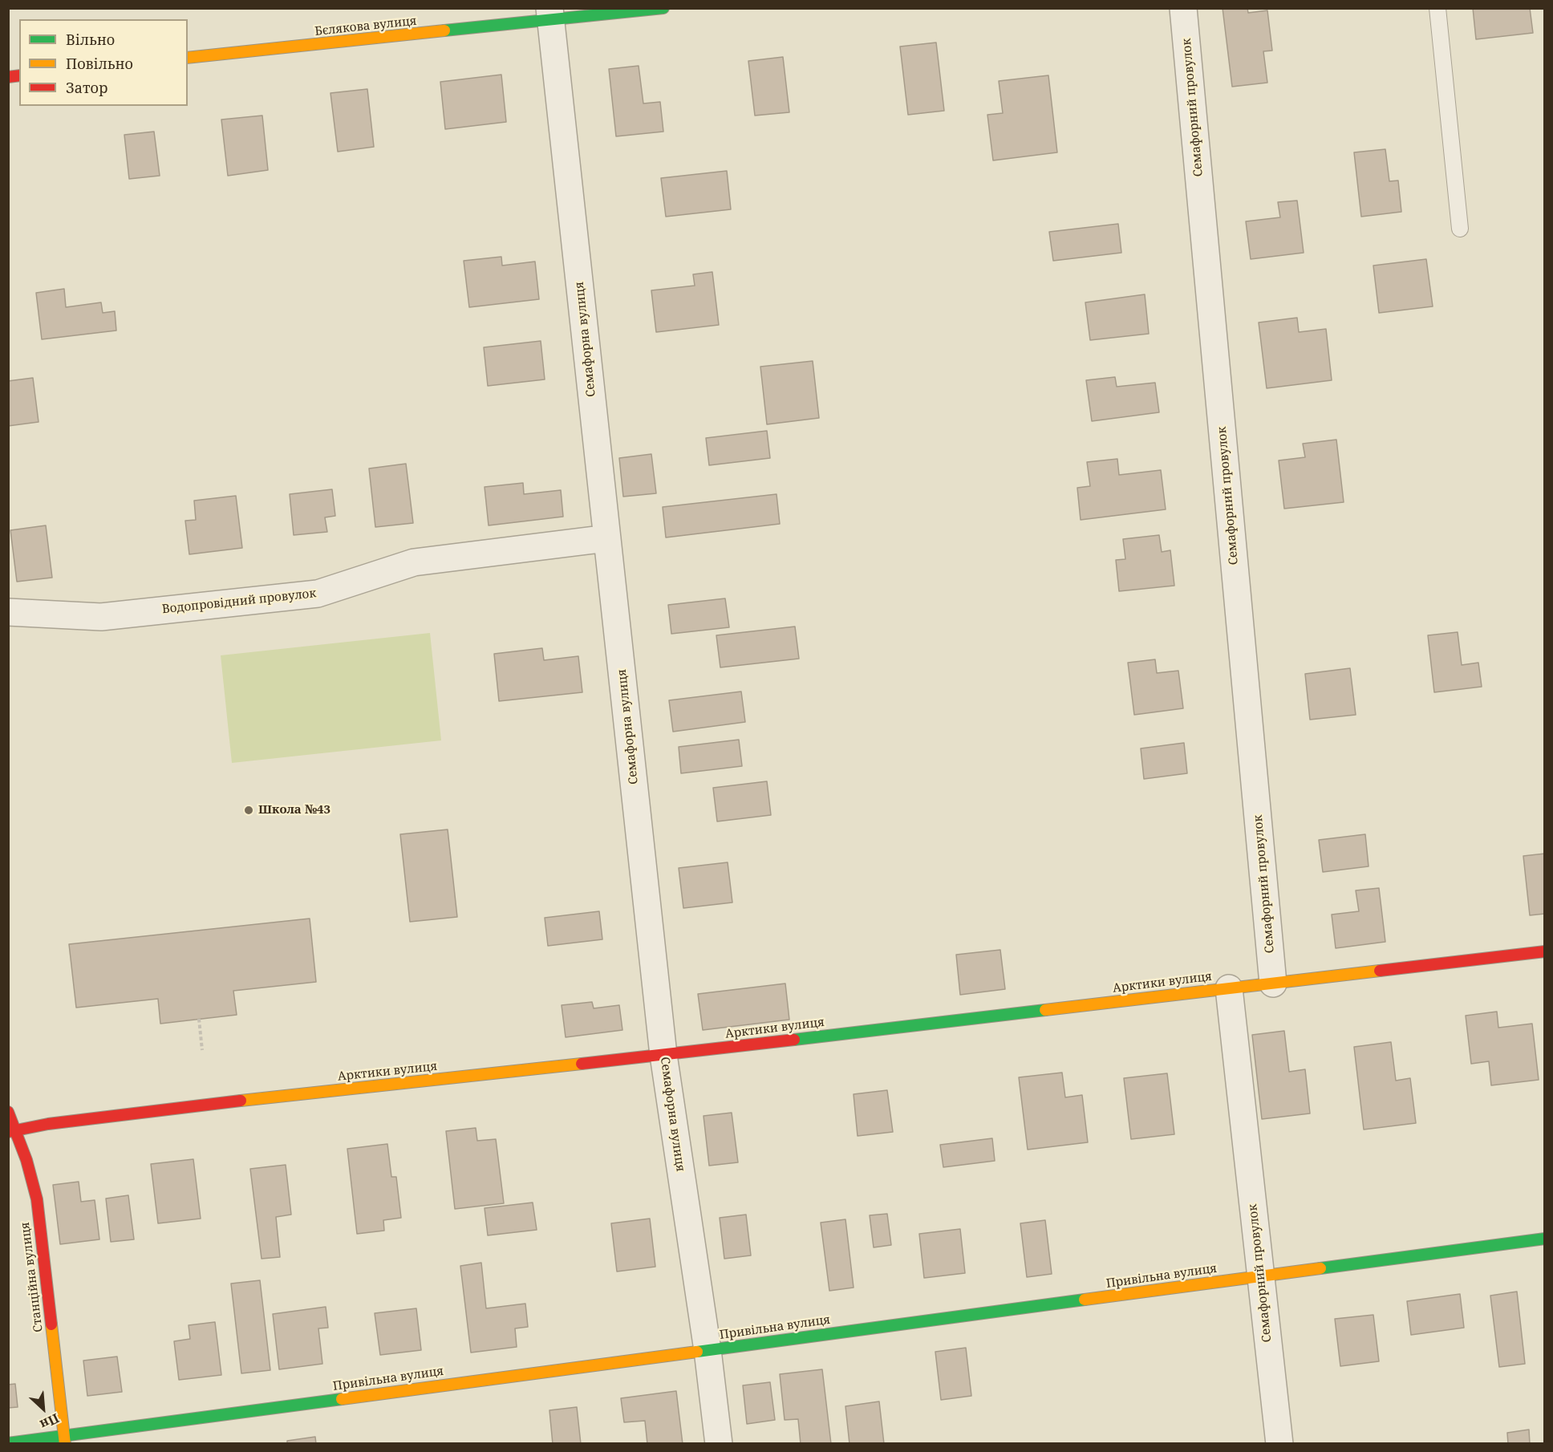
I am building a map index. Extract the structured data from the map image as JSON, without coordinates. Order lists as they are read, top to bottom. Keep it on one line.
{"streets":{"street":["Бєлякова вулиця","Семафорний провулок","Семафорна вулиця","Водопровідний провулок","Арктики вулиця","Привільна вулиця","Станційна вулиця"]},"crossings":[["Бєлякова вулиця","Семафорна вулиця"],["Семафорний провулок","Арктики вулиця"],["Семафорний провулок","Привільна вулиця"],["Семафорна вулиця","Водопровідний провулок"],["Семафорна вулиця","Арктики вулиця"],["Семафорна вулиця","Привільна вулиця"],["Арктики вулиця","Станційна вулиця"],["Привільна вулиця","Станційна вулиця"]],"places":["Школа №43"],"legend":["Вільно","Повільно","Затор"],"north":"bottom right"}
